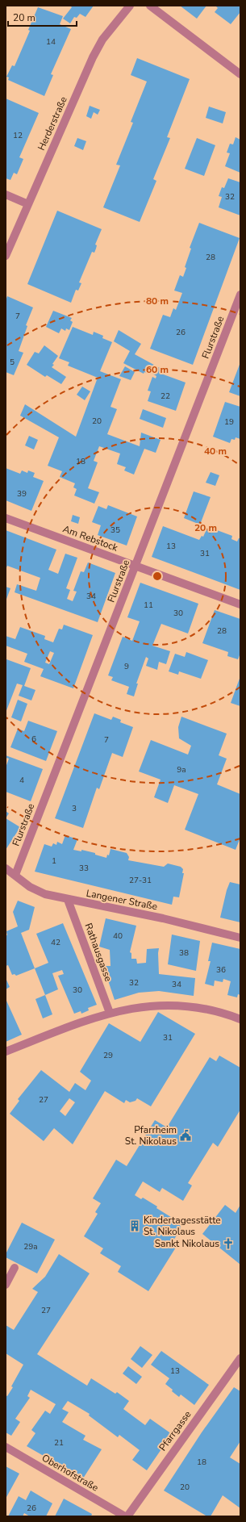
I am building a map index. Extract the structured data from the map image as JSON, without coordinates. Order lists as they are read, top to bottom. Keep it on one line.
{"streets":{"street":["Herderstraße","Flurstraße","Am Rebstock","Langener Straße","Rathausgasse","Pfarrgasse","Oberhofstraße"]},"crossings":[["Flurstraße","Am Rebstock"],["Flurstraße","Langener Straße"],["Langener Straße","Rathausgasse"]],"places":{"public building":["Pfarrheim St. Nikolaus"],"building":["Kindertagesstätte St. Nikolaus"],"church":["Sankt Nikolaus"]},"house_numbers":["14","12","32","28","7","26","5","22","20","19","18","39","35","13","31","34","11","30","28","9","6","7","9a","4","3","1","33","27-31","40","42","38","36","32","34","30","31","29","27","29a","27","13","21","18","20","26"],"scale_bar":"20 m","rings":["80 m","60 m","40 m","20 m"]}
